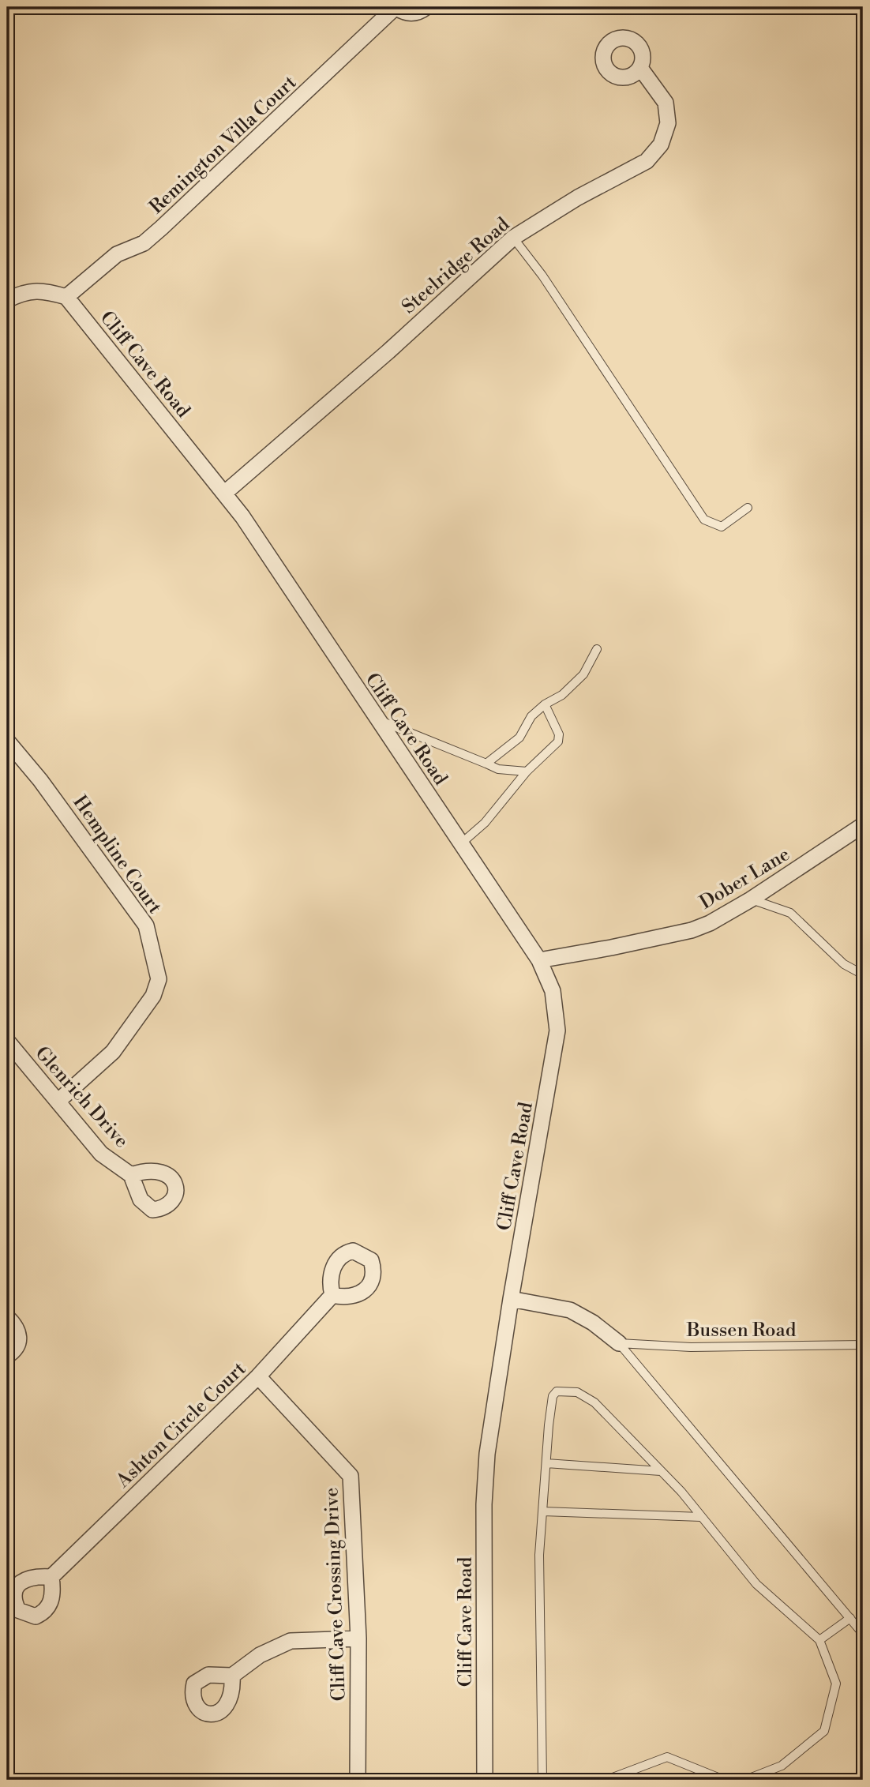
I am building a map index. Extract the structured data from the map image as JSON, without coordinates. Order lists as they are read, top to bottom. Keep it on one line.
{"streets":{"street":["Remington Villa Court","Steelridge Road","Cliff Cave Road","Hempline Court","Dober Lane","Glenrich Drive","Ashton Circle Court","Cliff Cave Crossing Drive"],"lane":["Bussen Road"]},"crossings":[["Remington Villa Court","Cliff Cave Road"],["Steelridge Road","Cliff Cave Road"],["Cliff Cave Road","Dober Lane"],["Hempline Court","Glenrich Drive"],["Ashton Circle Court","Cliff Cave Crossing Drive"]]}
